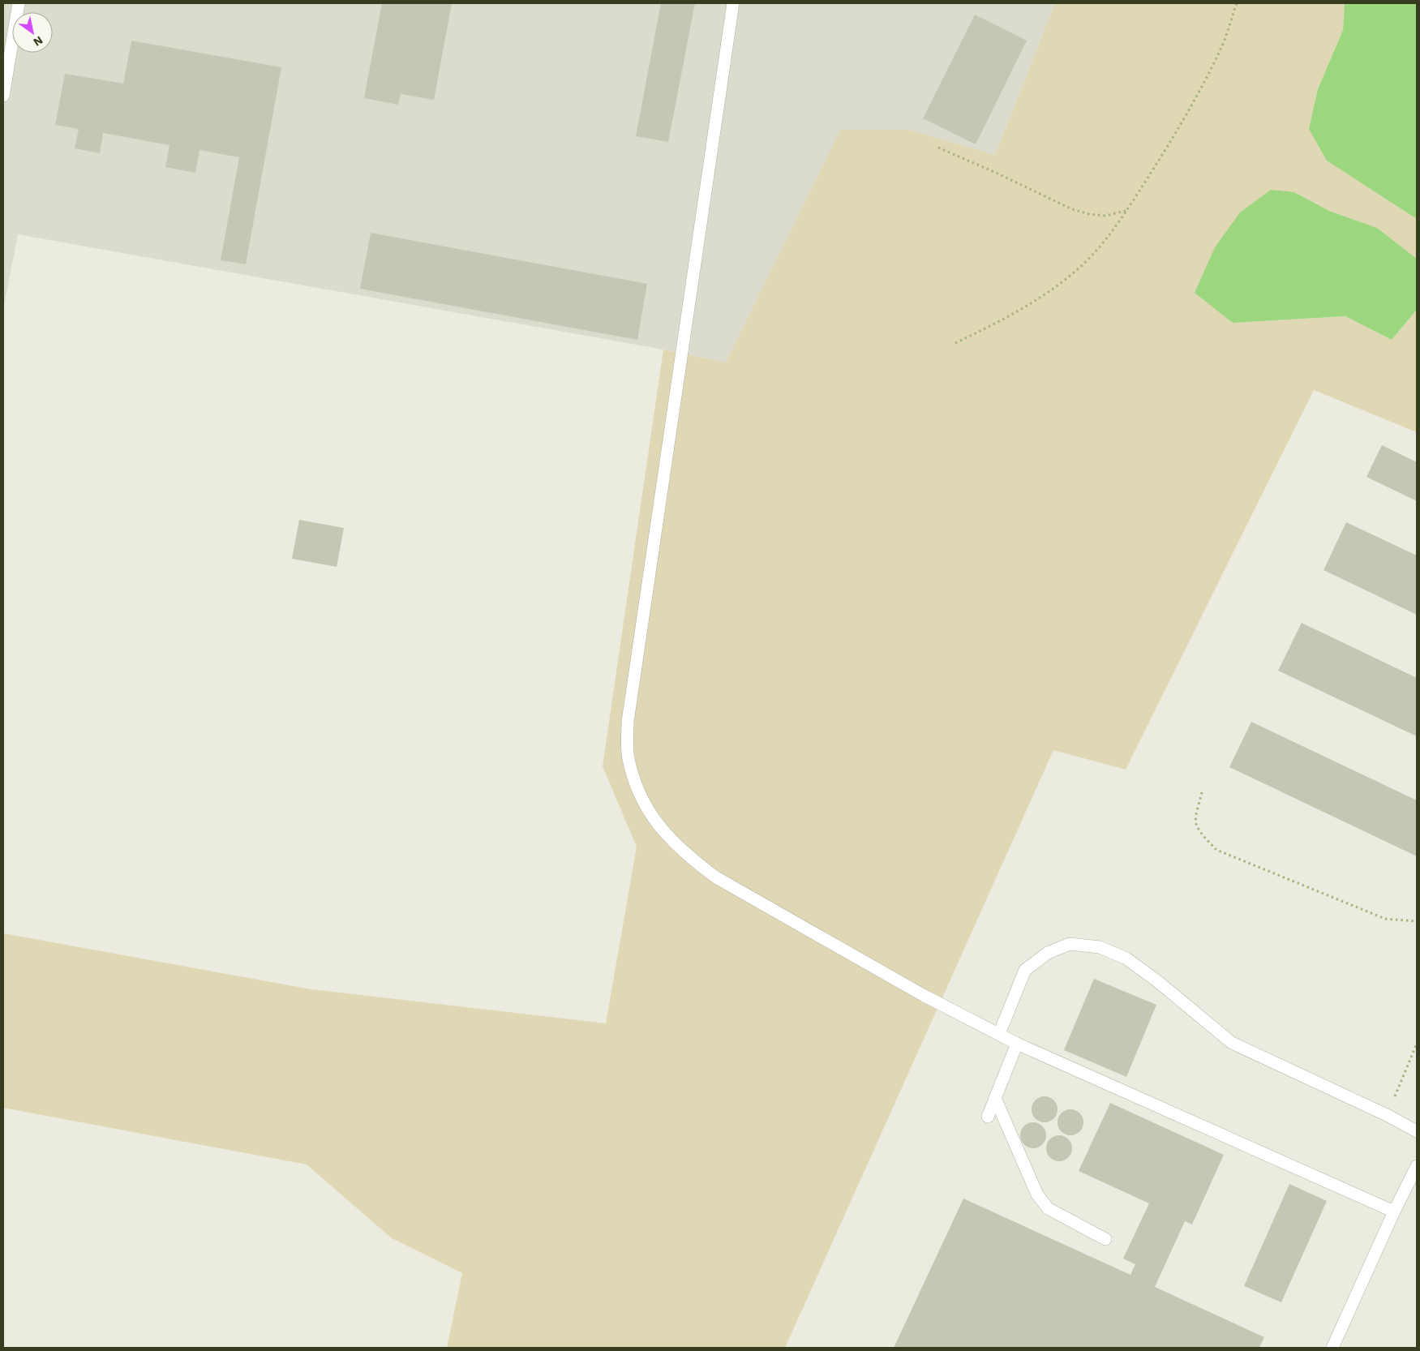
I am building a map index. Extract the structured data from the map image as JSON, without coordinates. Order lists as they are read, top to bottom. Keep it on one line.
{"north":"bottom right"}
